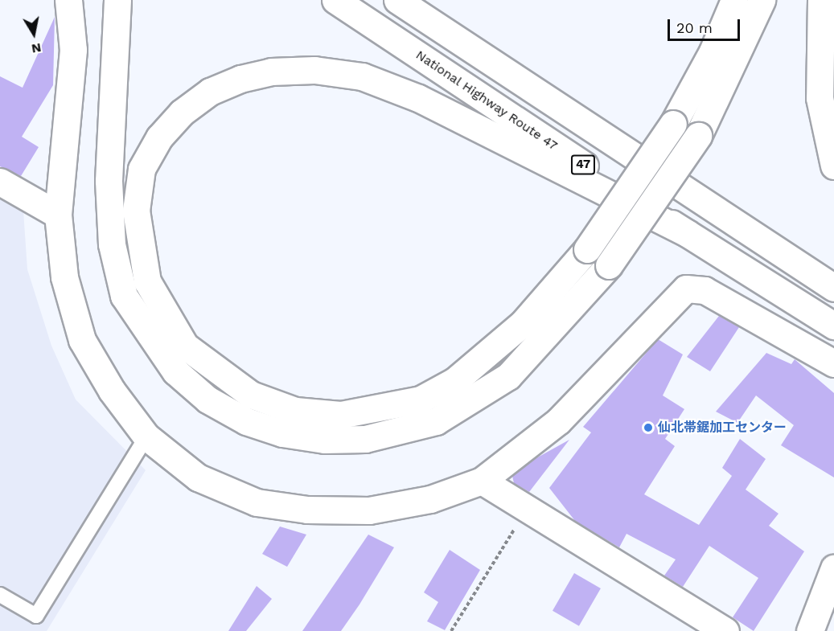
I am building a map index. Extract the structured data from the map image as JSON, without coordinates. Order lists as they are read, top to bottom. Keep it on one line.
{"streets":{"main road":["National Highway Route 47","47"]},"places":["仙北帯鋸加工センター"],"scale_bar":"20 m","north":"bottom"}
